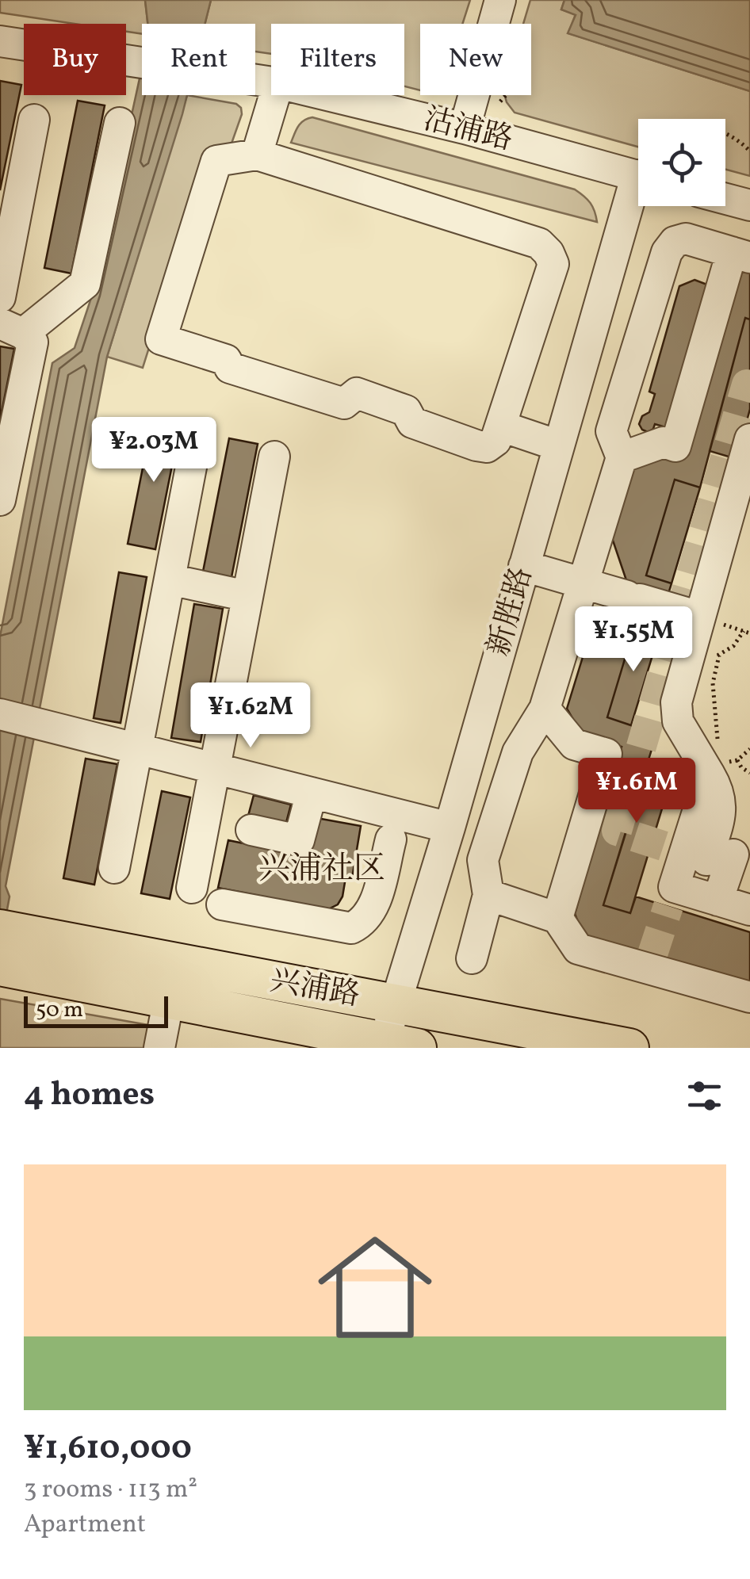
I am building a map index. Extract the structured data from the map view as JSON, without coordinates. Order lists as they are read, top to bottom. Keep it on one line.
{"streets":{"main road":["兴浦路"],"street":["沽浦路","新胜路"]},"crossings":[["新胜路","兴浦路"]],"districts":["兴浦社区"],"scale_bar":"50 m","page":{"chip":["Buy","Rent","Filters","New"],"price":["¥2.03M","¥1.55M","¥1.62M","¥1.61M"],"scale":"50 m","heading":"4 homes","list":[{"name":"¥1,610,000","note":"3 rooms · 113 m² · Apartment"}]}}
